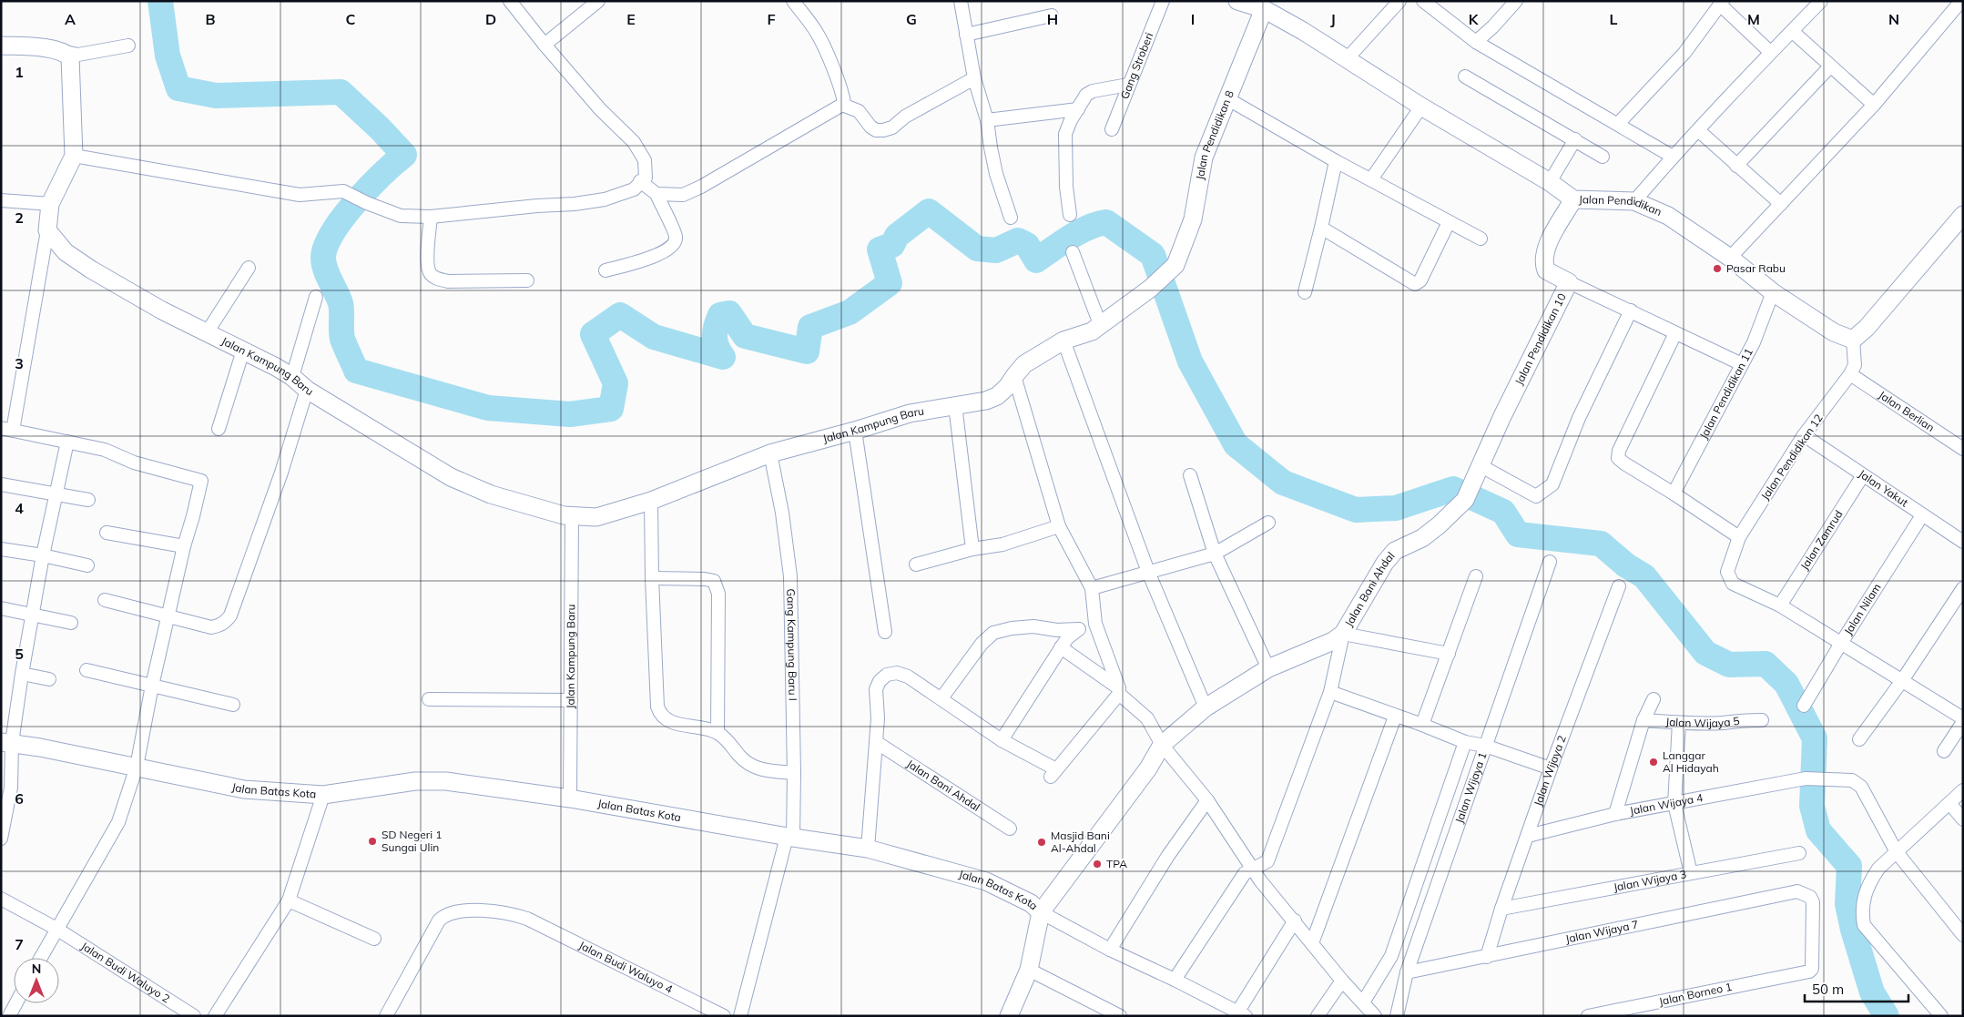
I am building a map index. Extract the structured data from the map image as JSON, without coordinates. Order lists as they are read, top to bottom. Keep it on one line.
{"streets":{"street":["Gang Stroberi","Jalan Pendidikan 8","Jalan Pendidikan","Jalan Pendidikan 10","Jalan Kampung Baru","Jalan Pendidikan 11","Jalan Berlian","Jalan Pendidikan 12","Jalan Yakut","Jalan Zamrud","Jalan Bani Ahdal","Jalan Nilam","Gang Kampung Baru I","Jalan Wijaya 5","Jalan Wijaya 2","Jalan Wijaya 1","Jalan Batas Kota","Jalan Wijaya 4","Jalan Wijaya 3","Jalan Wijaya 7","Jalan Budi Waluyo 4","Jalan Budi Waluyo 2","Jalan Borneo 1"]},"crossings":[["Jalan Pendidikan 8","Jalan Pendidikan"],["Jalan Pendidikan 8","Jalan Kampung Baru"],["Jalan Pendidikan","Jalan Pendidikan 10"],["Jalan Pendidikan","Jalan Pendidikan 11"],["Jalan Pendidikan","Jalan Pendidikan 12"],["Jalan Pendidikan 10","Jalan Bani Ahdal"],["Jalan Kampung Baru","Gang Kampung Baru I"],["Jalan Kampung Baru","Jalan Batas Kota"],["Jalan Berlian","Jalan Pendidikan 12"],["Jalan Pendidikan 12","Jalan Yakut"],["Jalan Pendidikan 12","Jalan Zamrud"],["Jalan Yakut","Jalan Zamrud"],["Jalan Yakut","Jalan Nilam"],["Jalan Bani Ahdal","Jalan Batas Kota"],["Gang Kampung Baru I","Jalan Batas Kota"],["Jalan Wijaya 2","Jalan Wijaya 4"],["Jalan Wijaya 2","Jalan Wijaya 3"],["Jalan Wijaya 2","Jalan Wijaya 7"],["Jalan Wijaya 1","Jalan Wijaya 7"],["Jalan Wijaya 7","Jalan Borneo 1"]],"places":["Pasar Rabu","Langgar Al Hidayah","SD Negeri 1 Sungai Ulin","Masjid Bani Al-Ahdal","TPA"],"scale_bar":"50 m","north":"top","grid":{"columns":["A","B","C","D","E","F","G","H","I","J","K","L","M","N"],"rows":["1","2","3","4","5","6","7"]}}
